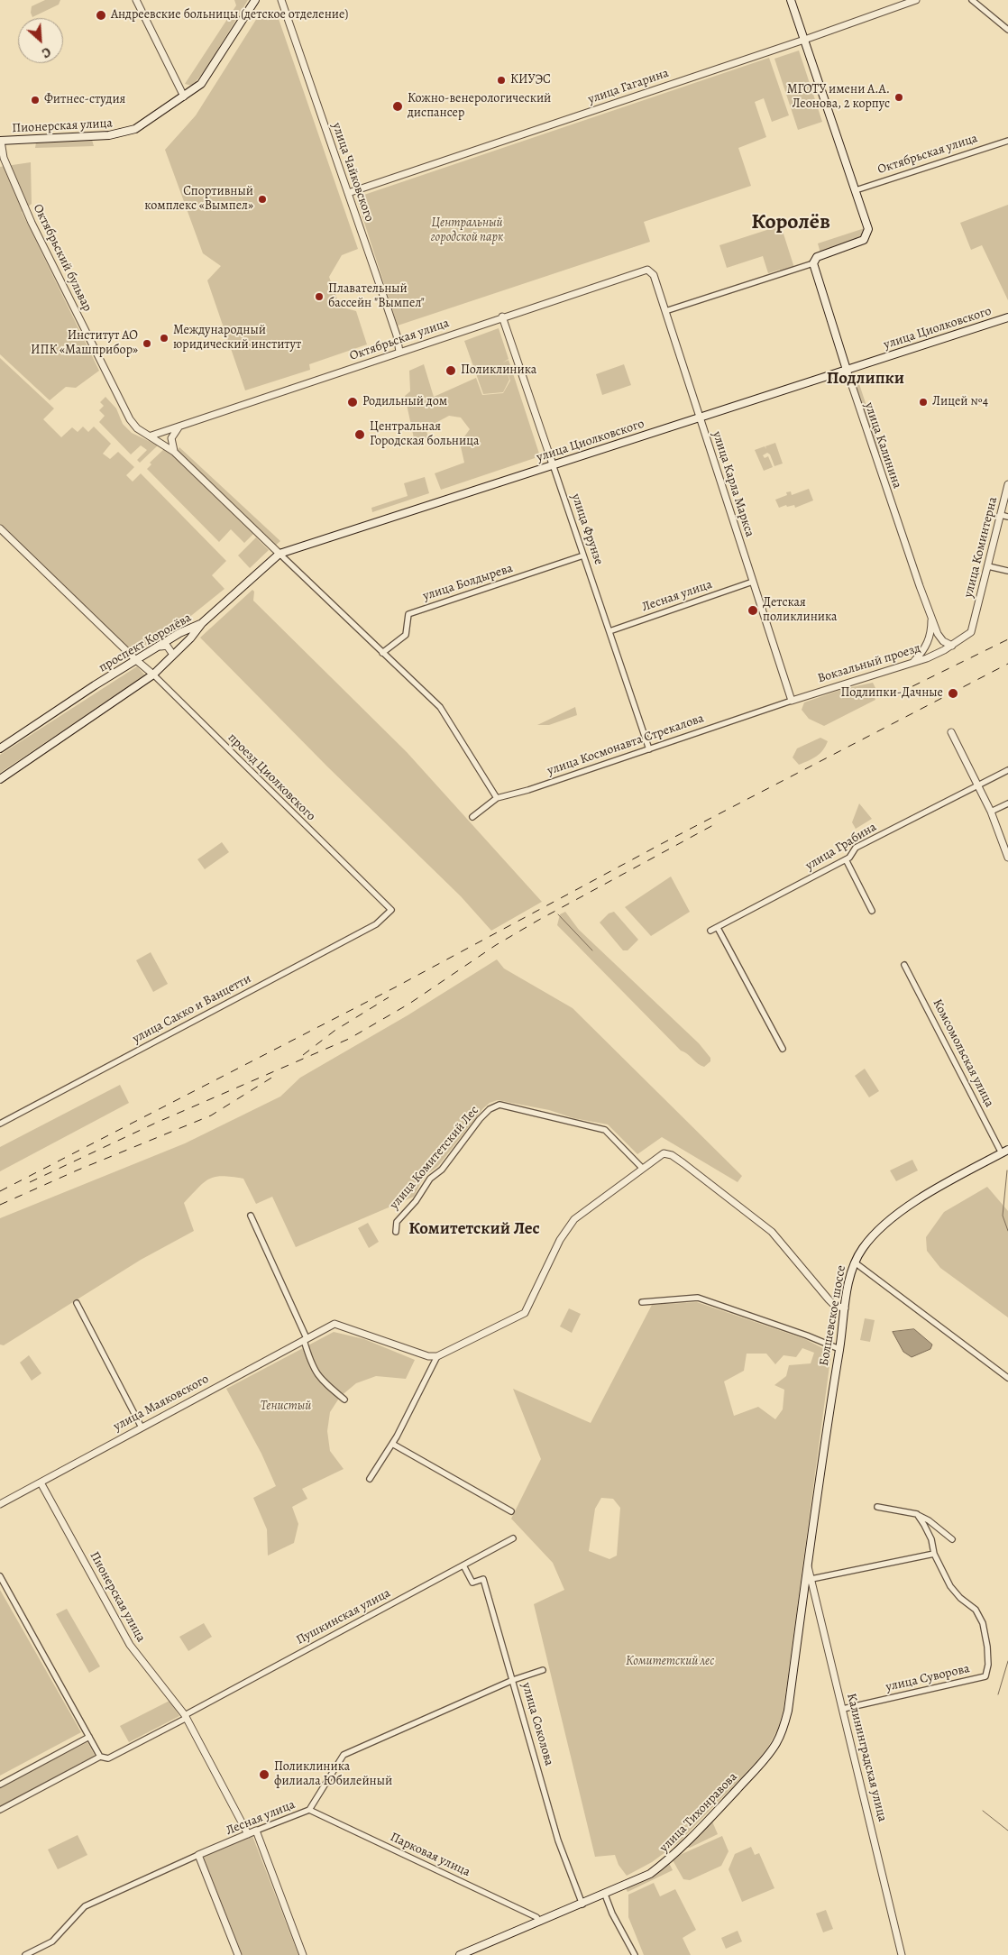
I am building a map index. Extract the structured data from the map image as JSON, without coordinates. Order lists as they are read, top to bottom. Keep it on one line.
{"streets":{"main road":["Пионерская улица","улица Циолковского","улица Калинина","проспект Королёва","Болшевское шоссе","улица Тихонравова"],"street":["улица Гагарина","Октябрьская улица","улица Чайковского","Октябрьский бульвар","улица Карла Маркса","улица Фрунзе","улица Коминтерна","улица Болдырева","Лесная улица","Вокзальный проезд","улица Космонавта Стрекалова","проезд Циолковского","улица Грабина","улица Сакко и Ванцетти","Комсомольская улица","улица Комитетский Лес","улица Маяковского","Пушкинская улица","улица Суворова","улица Соколова","Калининградская улица","Парковая улица"]},"crossings":[["улица Гагарина","улица Чайковского"],["Пионерская улица","Октябрьский бульвар"],["Пионерская улица","Лесная улица"],["Пионерская улица","улица Маяковского"],["Пионерская улица","Пушкинская улица"],["Октябрьская улица","улица Чайковского"],["Октябрьская улица","Октябрьский бульвар"],["Октябрьская улица","улица Карла Маркса"],["Октябрьская улица","улица Фрунзе"],["Октябрьский бульвар","улица Циолковского"],["улица Циолковского","улица Калинина"],["улица Циолковского","улица Карла Маркса"],["улица Циолковского","улица Фрунзе"],["улица Циолковского","проспект Королёва"],["улица Калинина","улица Коминтерна"],["улица Калинина","Вокзальный проезд"],["улица Карла Маркса","Лесная улица"],["улица Карла Маркса","Вокзальный проезд"],["улица Карла Маркса","улица Космонавта Стрекалова"],["улица Фрунзе","улица Болдырева"],["улица Фрунзе","Лесная улица"],["улица Фрунзе","улица Космонавта Стрекалова"],["улица Коминтерна","Вокзальный проезд"],["Лесная улица","улица Соколова"],["Лесная улица","Парковая улица"],["проспект Королёва","проезд Циолковского"],["Вокзальный проезд","улица Космонавта Стрекалова"],["проезд Циолковского","улица Сакко и Ванцетти"],["Комсомольская улица","Болшевское шоссе"],["Болшевское шоссе","Калининградская улица"],["Болшевское шоссе","улица Тихонравова"],["Пушкинская улица","улица Соколова"],["улица Суворова","Калининградская улица"],["улица Соколова","улица Тихонравова"],["Калининградская улица","улица Тихонравова"],["улица Тихонравова","Парковая улица"]],"districts":["Королёв","Подлипки","Комитетский Лес"],"parks":["Центральный городской парк","Тенистый","Комитетский лес"],"places":["Андреевские больницы (детское отделение)","КИУЭС","МГОТУ имени А.А. Леонова, 2 корпус","Фитнес-студия","Кожно-венерологический диспансер","Спортивный комплекс «Вымпел»","Плавательный бассейн \"Вымпел\"","Международный юридический институт","Институт АО ИПК «Машприбор»","Поликлиника","Родильный дом","Лицей №4","Центральная Городская больница","Детская поликлиника","Подлипки-Дачные","Поликлиника филиала Юбилейный"],"north":"bottom right"}
